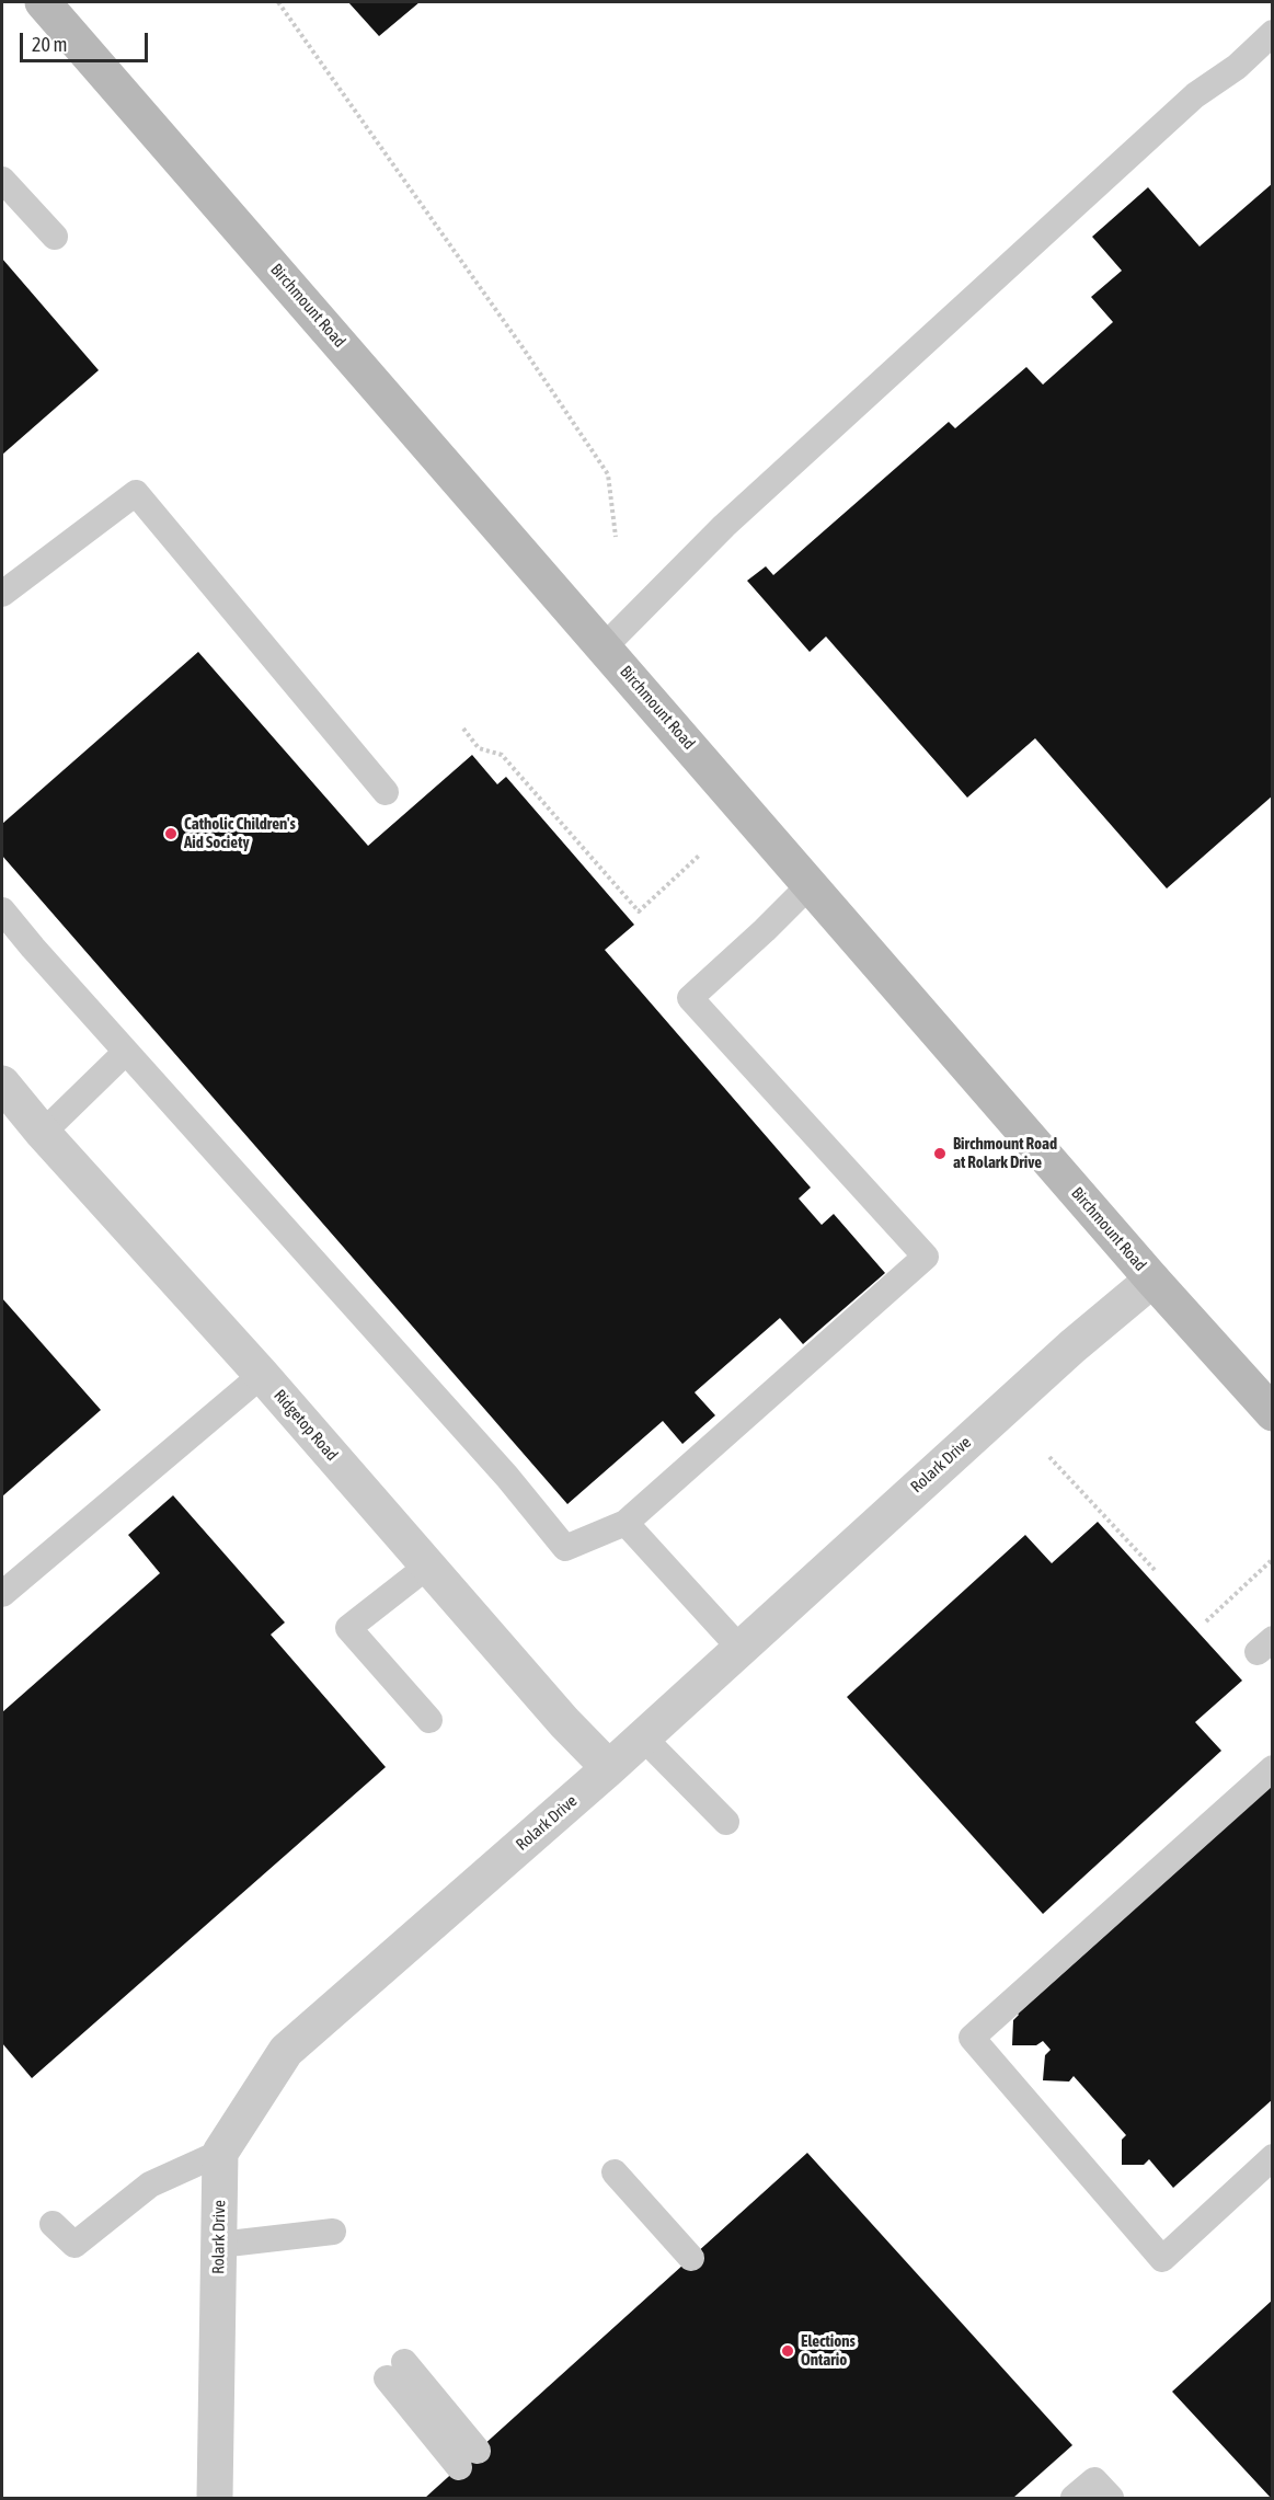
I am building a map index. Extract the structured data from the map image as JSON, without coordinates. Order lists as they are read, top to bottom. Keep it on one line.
{"streets":{"main road":["Birchmount Road"],"street":["Ridgetop Road","Rolark Drive"]},"crossings":[["Birchmount Road","Rolark Drive"],["Ridgetop Road","Rolark Drive"]],"places":["Catholic Children's Aid Society","Birchmount Road at Rolark Drive","Elections Ontario"],"scale_bar":"20 m"}
